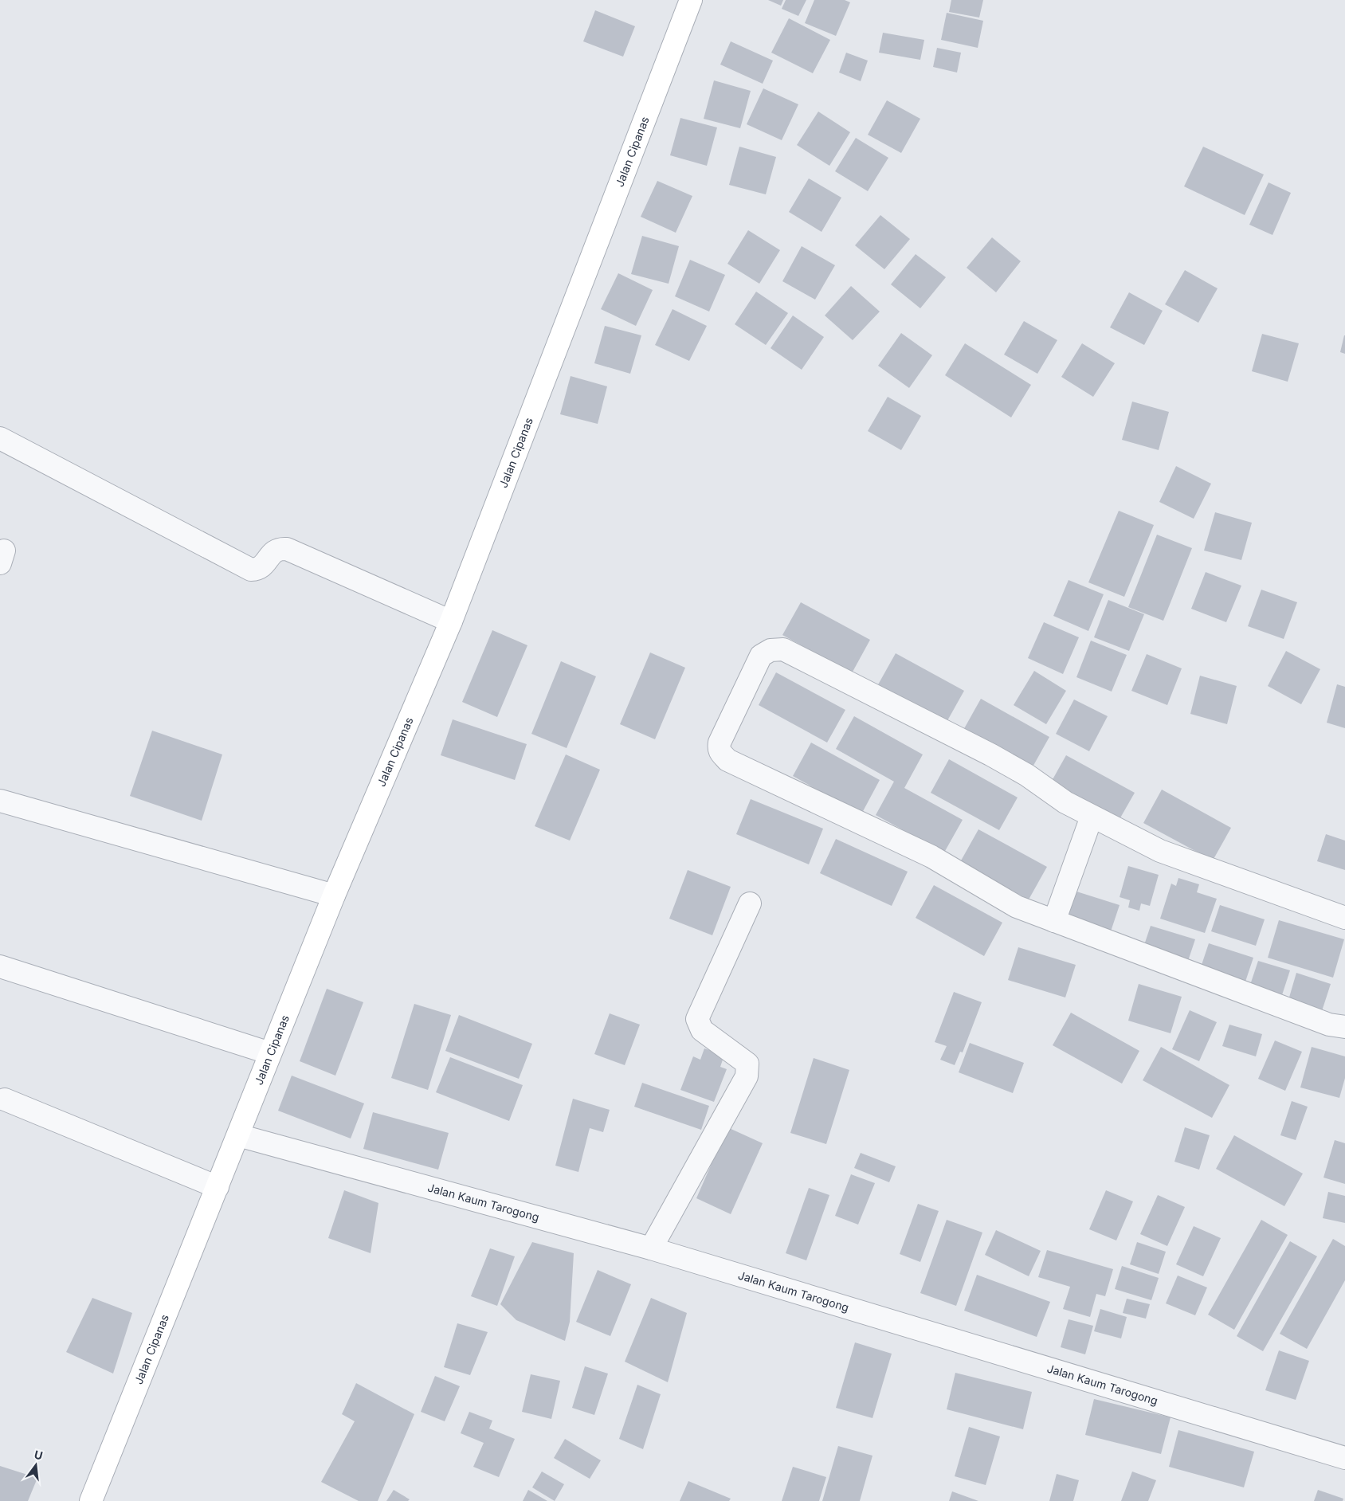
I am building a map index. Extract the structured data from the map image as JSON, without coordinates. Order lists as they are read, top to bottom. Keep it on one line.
{"streets":{"street":["Jalan Cipanas","Jalan Kaum Tarogong"]},"crossings":[["Jalan Cipanas","Jalan Kaum Tarogong"]],"north":"top"}
